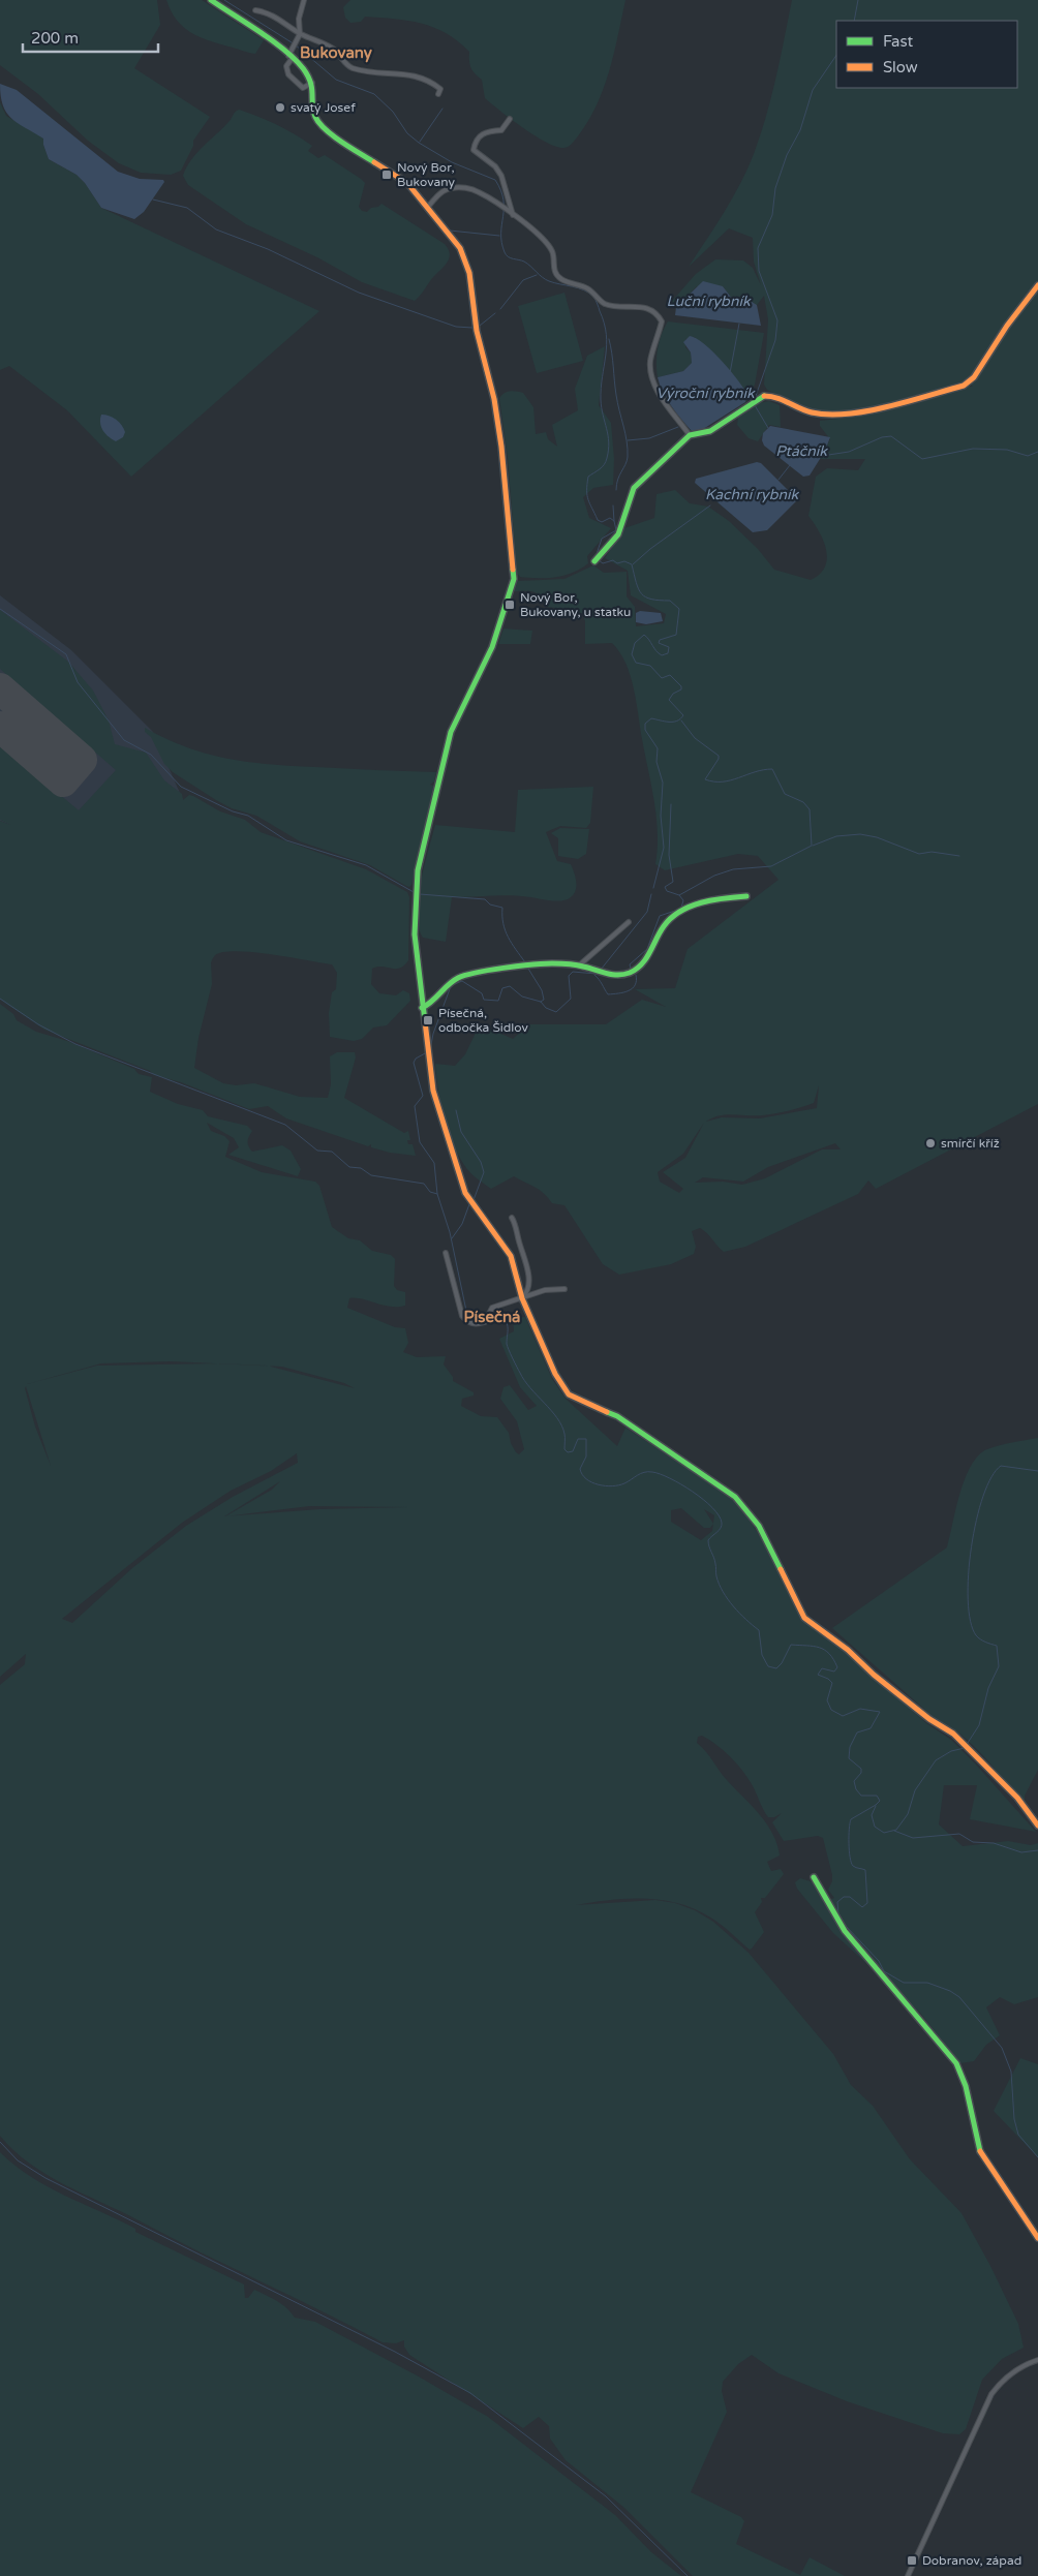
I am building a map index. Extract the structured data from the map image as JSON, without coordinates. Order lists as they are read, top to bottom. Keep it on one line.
{"districts":["Bukovany","Písečná"],"water":["Luční rybník","Výroční rybník","Ptáčník","Kachní rybník"],"places":{"other":["svatý Josef","smírčí kříž"],"transit":["Nový Bor, Bukovany","Nový Bor, Bukovany, u statku","Písečná, odbočka Šidlov","Dobranov, západ"]},"legend":["Fast","Slow"],"scale_bar":"200 m"}
